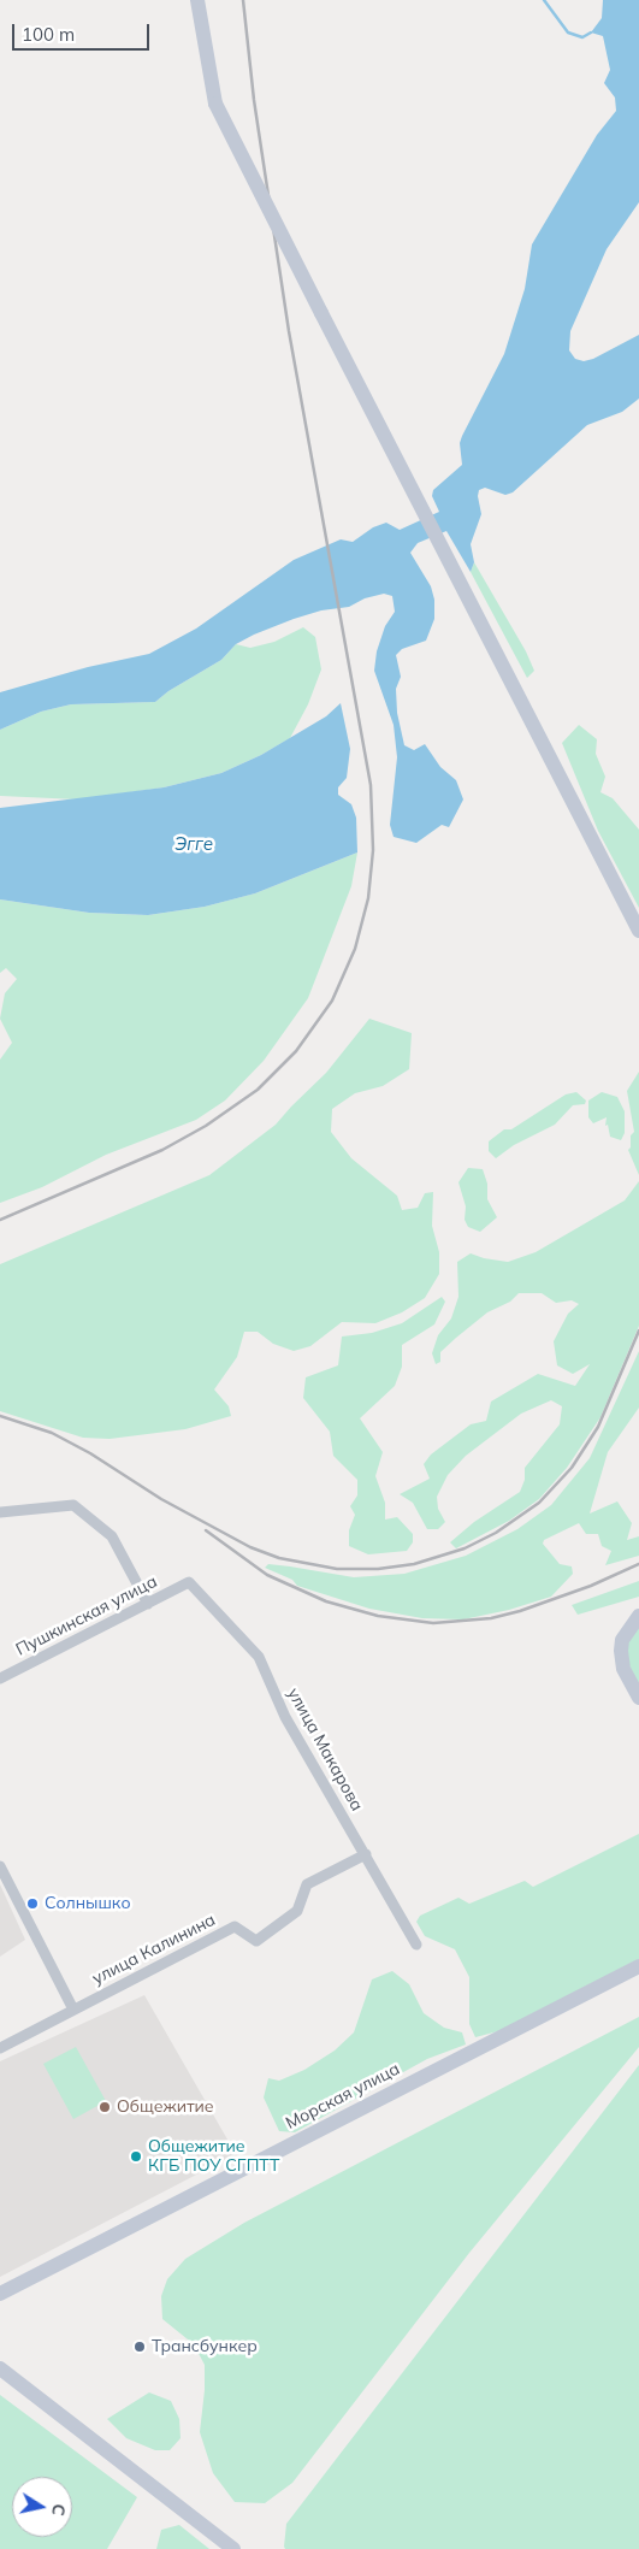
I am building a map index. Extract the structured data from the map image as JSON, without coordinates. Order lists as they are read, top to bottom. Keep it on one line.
{"streets":{"main road":["Морская улица"],"street":["Пушкинская улица","улица Макарова","улица Калинина"]},"crossings":[["Пушкинская улица","улица Макарова"],["улица Макарова","улица Калинина"]],"water":["Эгге"],"places":["Солнышко","Общежитие","Общежитие КГБ ПОУ СГПТТ","Трансбункер"],"scale_bar":"100 m","north":"right"}
